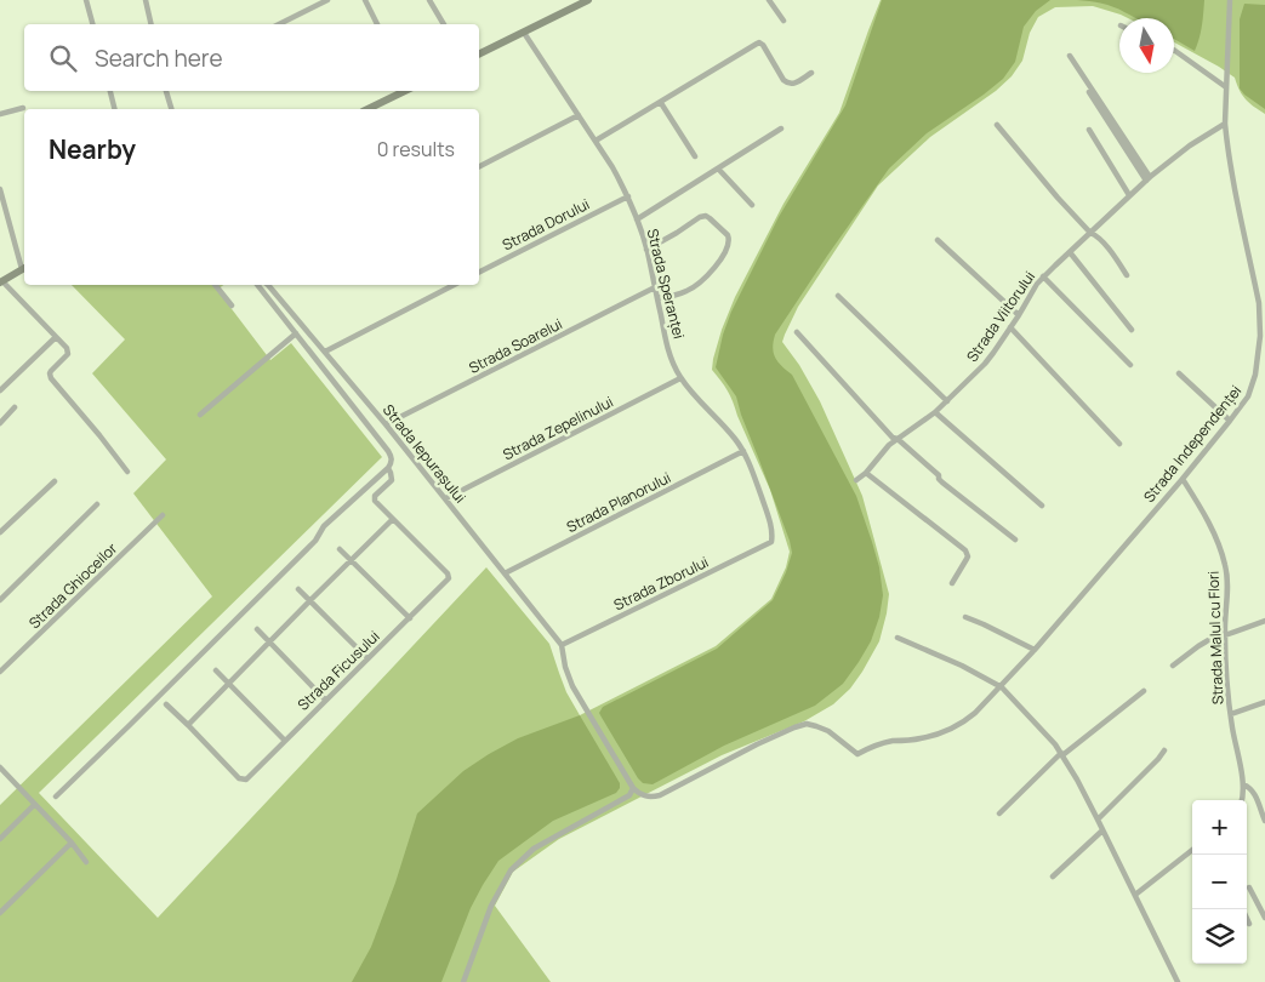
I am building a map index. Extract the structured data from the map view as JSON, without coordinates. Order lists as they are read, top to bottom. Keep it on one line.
{"streets":{"street":["Strada Dorului","Strada Speranței","Strada Viitorului","Strada Soarelui","Strada Zepelinului","Strada Independenței","Strada Iepurașului","Strada Planorului","Strada Zborului","Strada Ghioceilor","Strada Malul cu Flori","Strada Ficusului"]},"crossings":[["Strada Dorului","Strada Speranței"],["Strada Speranței","Strada Soarelui"],["Strada Speranței","Strada Zepelinului"],["Strada Speranței","Strada Planorului"],["Strada Speranței","Strada Zborului"],["Strada Viitorului","Strada Independenței"],["Strada Soarelui","Strada Iepurașului"],["Strada Zepelinului","Strada Iepurașului"],["Strada Independenței","Strada Malul cu Flori"],["Strada Iepurașului","Strada Planorului"],["Strada Iepurașului","Strada Zborului"],["Strada Iepurașului","Strada Ficusului"]],"north":"bottom","page":{"search":"Search here","heading":["Nearby","0 results"],"map_buttons":["+","−"]}}
